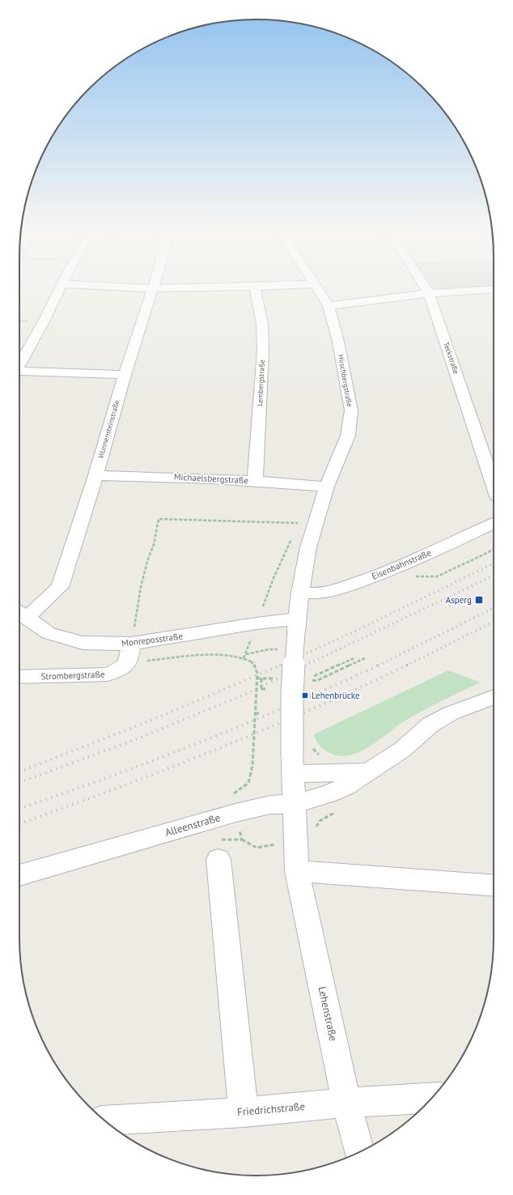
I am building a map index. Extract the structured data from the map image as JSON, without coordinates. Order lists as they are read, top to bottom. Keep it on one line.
{"streets":{"street":["Teckstraße","Hirschbergstraße","Lembergstraße","Wunnensteinstraße","Michaelsbergstraße","Eisenbahnstraße","Monreposstraße","Strombergstraße","Alleenstraße","Lehenstraße","Friedrichstraße"]},"crossings":[["Hirschbergstraße","Michaelsbergstraße"],["Hirschbergstraße","Eisenbahnstraße"],["Hirschbergstraße","Monreposstraße"],["Lembergstraße","Michaelsbergstraße"],["Wunnensteinstraße","Michaelsbergstraße"],["Wunnensteinstraße","Monreposstraße"],["Monreposstraße","Strombergstraße"],["Alleenstraße","Lehenstraße"],["Lehenstraße","Friedrichstraße"]],"places":{"transit":["Asperg","Lehenbrücke"]}}
